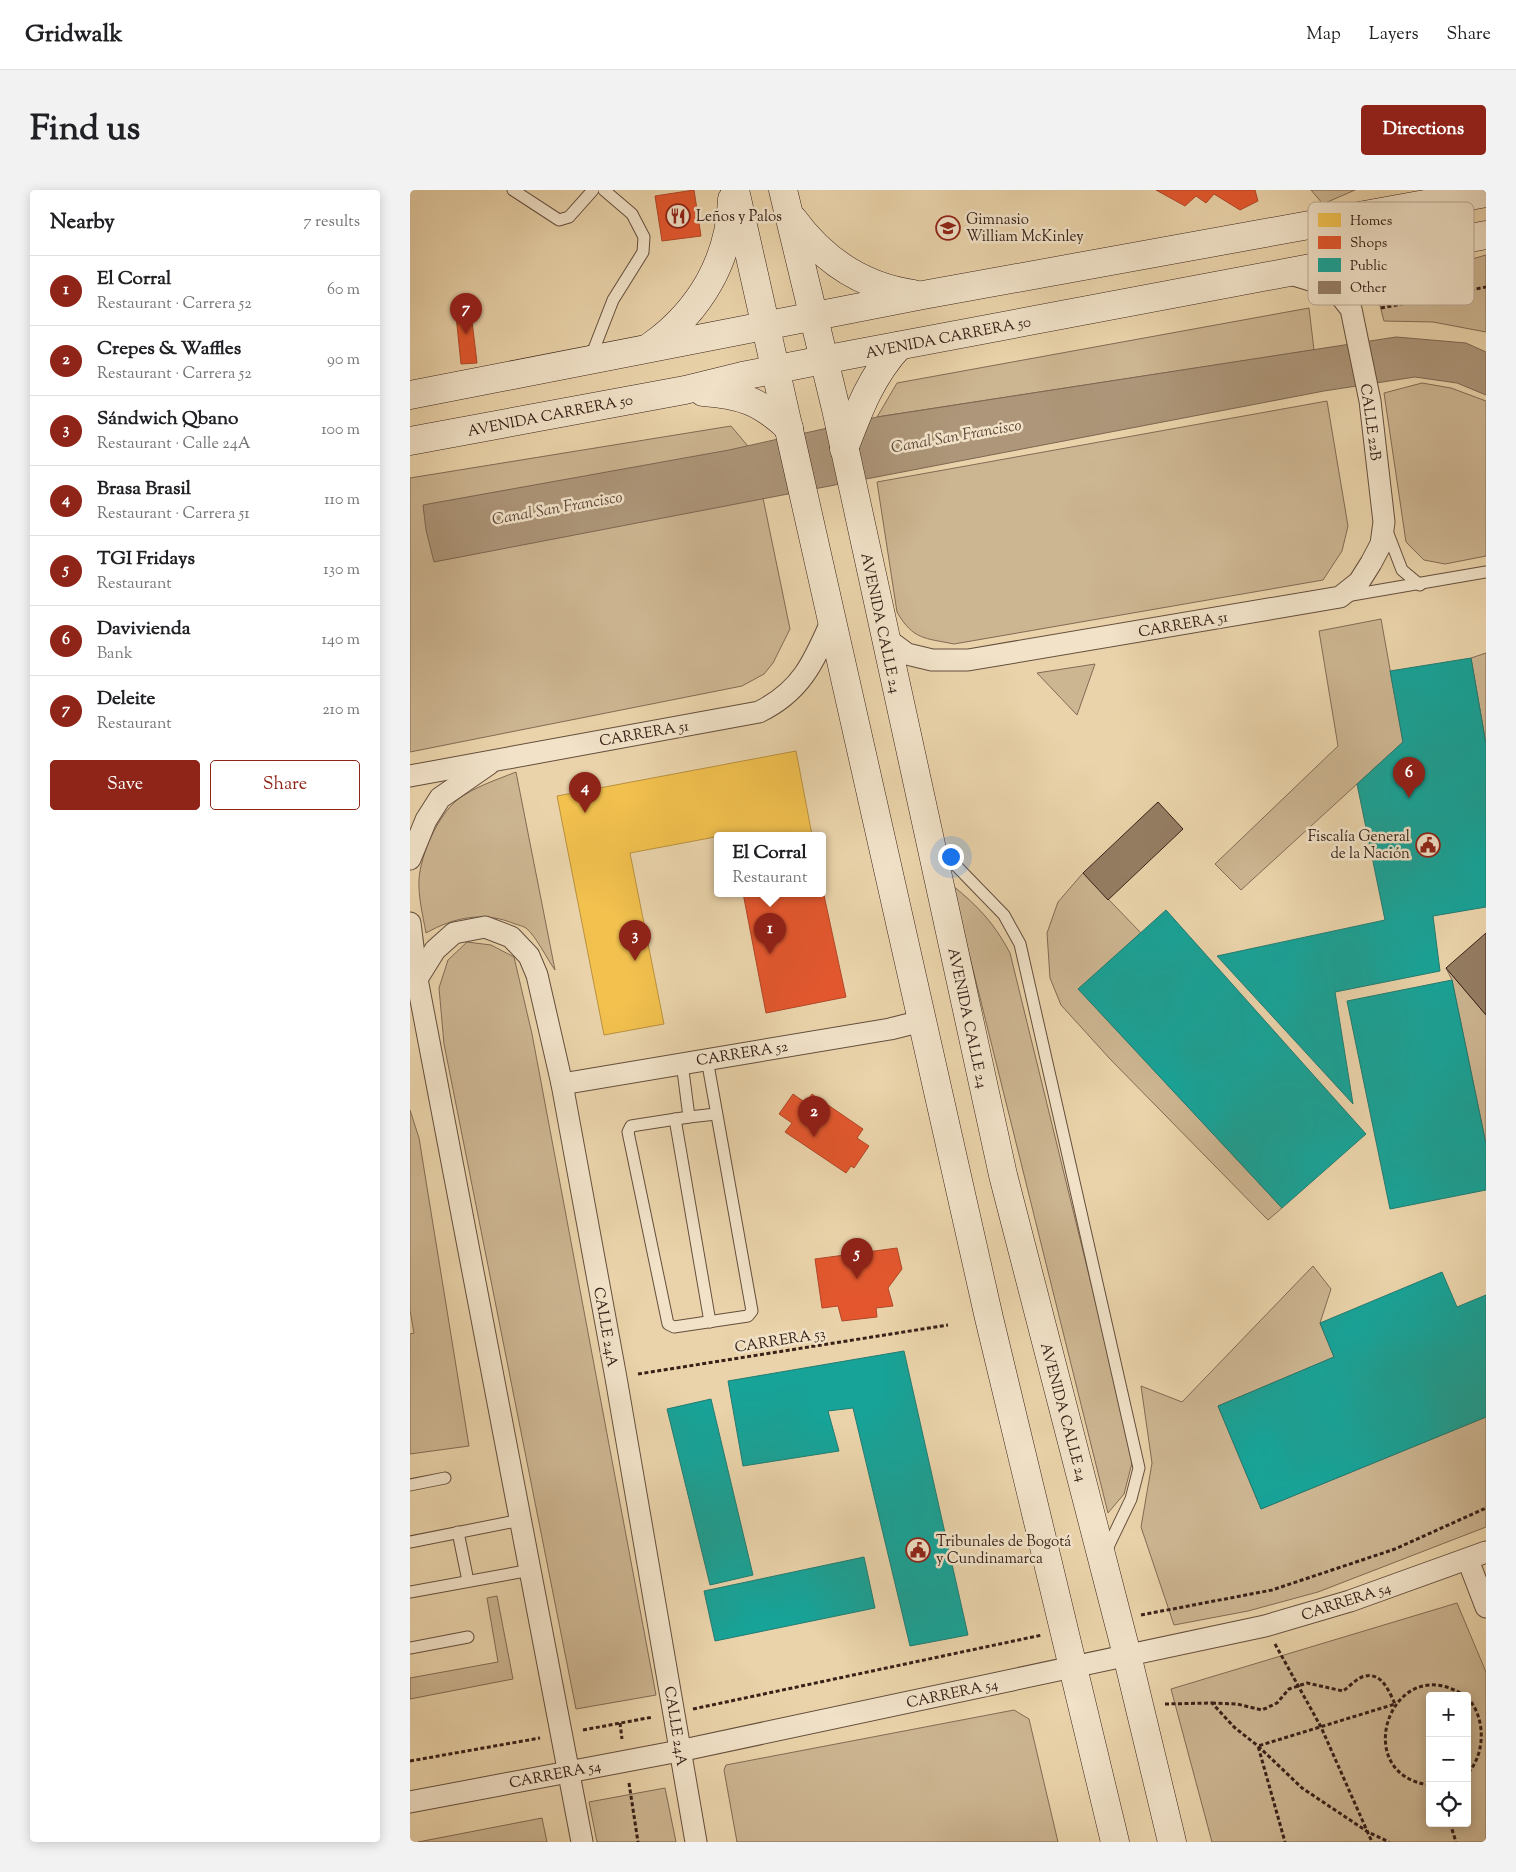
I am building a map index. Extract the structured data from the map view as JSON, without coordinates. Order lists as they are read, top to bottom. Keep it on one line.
{"streets":{"main road":["AVENIDA CARRERA 50","AVENIDA CALLE 24"],"street":["CALLE 22B","CARRERA 51","CARRERA 52","CALLE 24A","CARRERA 54"],"path":["CARRERA 53"]},"crossings":[["AVENIDA CARRERA 50","CALLE 22B"],["AVENIDA CARRERA 50","AVENIDA CALLE 24"],["CALLE 22B","CARRERA 51"],["AVENIDA CALLE 24","CARRERA 51"],["AVENIDA CALLE 24","CARRERA 54"],["CARRERA 52","CALLE 24A"],["CALLE 24A","CARRERA 53"],["CALLE 24A","CARRERA 54"]],"water":["Canal San Francisco"],"places":{"restaurant":["Leños y Palos"],"school or university":["Gimnasio William McKinley"],"public building":["Fiscalía General de la Nación","Tribunales de Bogotá y Cundinamarca"]},"legend":["Homes","Shops","Public","Other"],"page":{"header":"Gridwalk","nav":["Map","Layers","Share"],"title":"Find us","buttons":["Directions",["Save","Share"]],"heading":["Nearby","7 results"],"list":[{"mark":"1","name":"El Corral","note":"Restaurant · Carrera 52","value":"60 m"},{"mark":"2","name":"Crepes & Waffles","note":"Restaurant · Carrera 52","value":"90 m"},{"mark":"3","name":"Sándwich Qbano","note":"Restaurant · Calle 24A","value":"100 m"},{"mark":"4","name":"Brasa Brasil","note":"Restaurant · Carrera 51","value":"110 m"},{"mark":"5","name":"TGI Fridays","note":"Restaurant","value":"130 m"},{"mark":"6","name":"Davivienda","note":"Bank","value":"140 m"},{"mark":"7","name":"Deleite","note":"Restaurant","value":"210 m"}],"pins":["7","6","4","1","3","2","5"],"popup":["El Corral","Restaurant"],"map_buttons":["+","−"]}}
